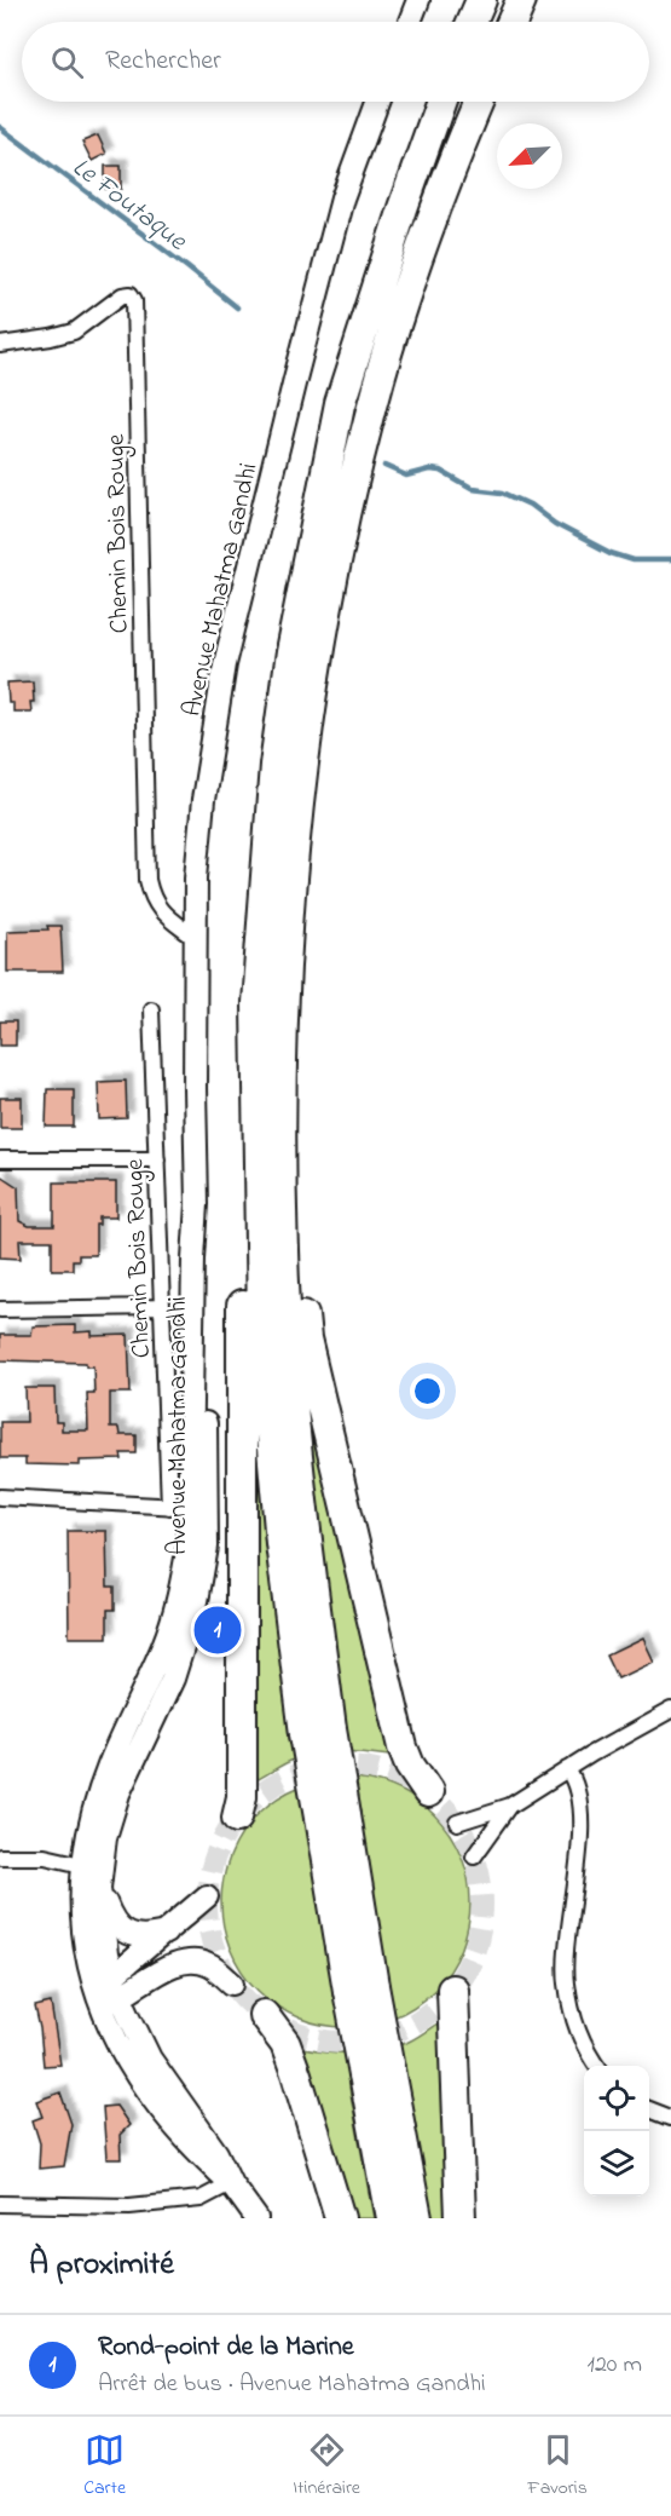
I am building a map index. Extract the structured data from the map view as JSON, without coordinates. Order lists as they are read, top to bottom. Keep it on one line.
{"streets":{"main road":["Avenue Mahatma Gandhi"],"street":["Chemin Bois Rouge"]},"crossings":[["Chemin Bois Rouge","Avenue Mahatma Gandhi"]],"water":["Le Foutaque"],"north":"bottom left","page":{"search":"Rechercher","pins":"1","heading":"À proximité","list":[{"mark":"1","name":"Rond-point de la Marine","note":"Arrêt de bus · Avenue Mahatma Gandhi","value":"120 m"}],"nav":["Carte","Itinéraire","Favoris"]}}
